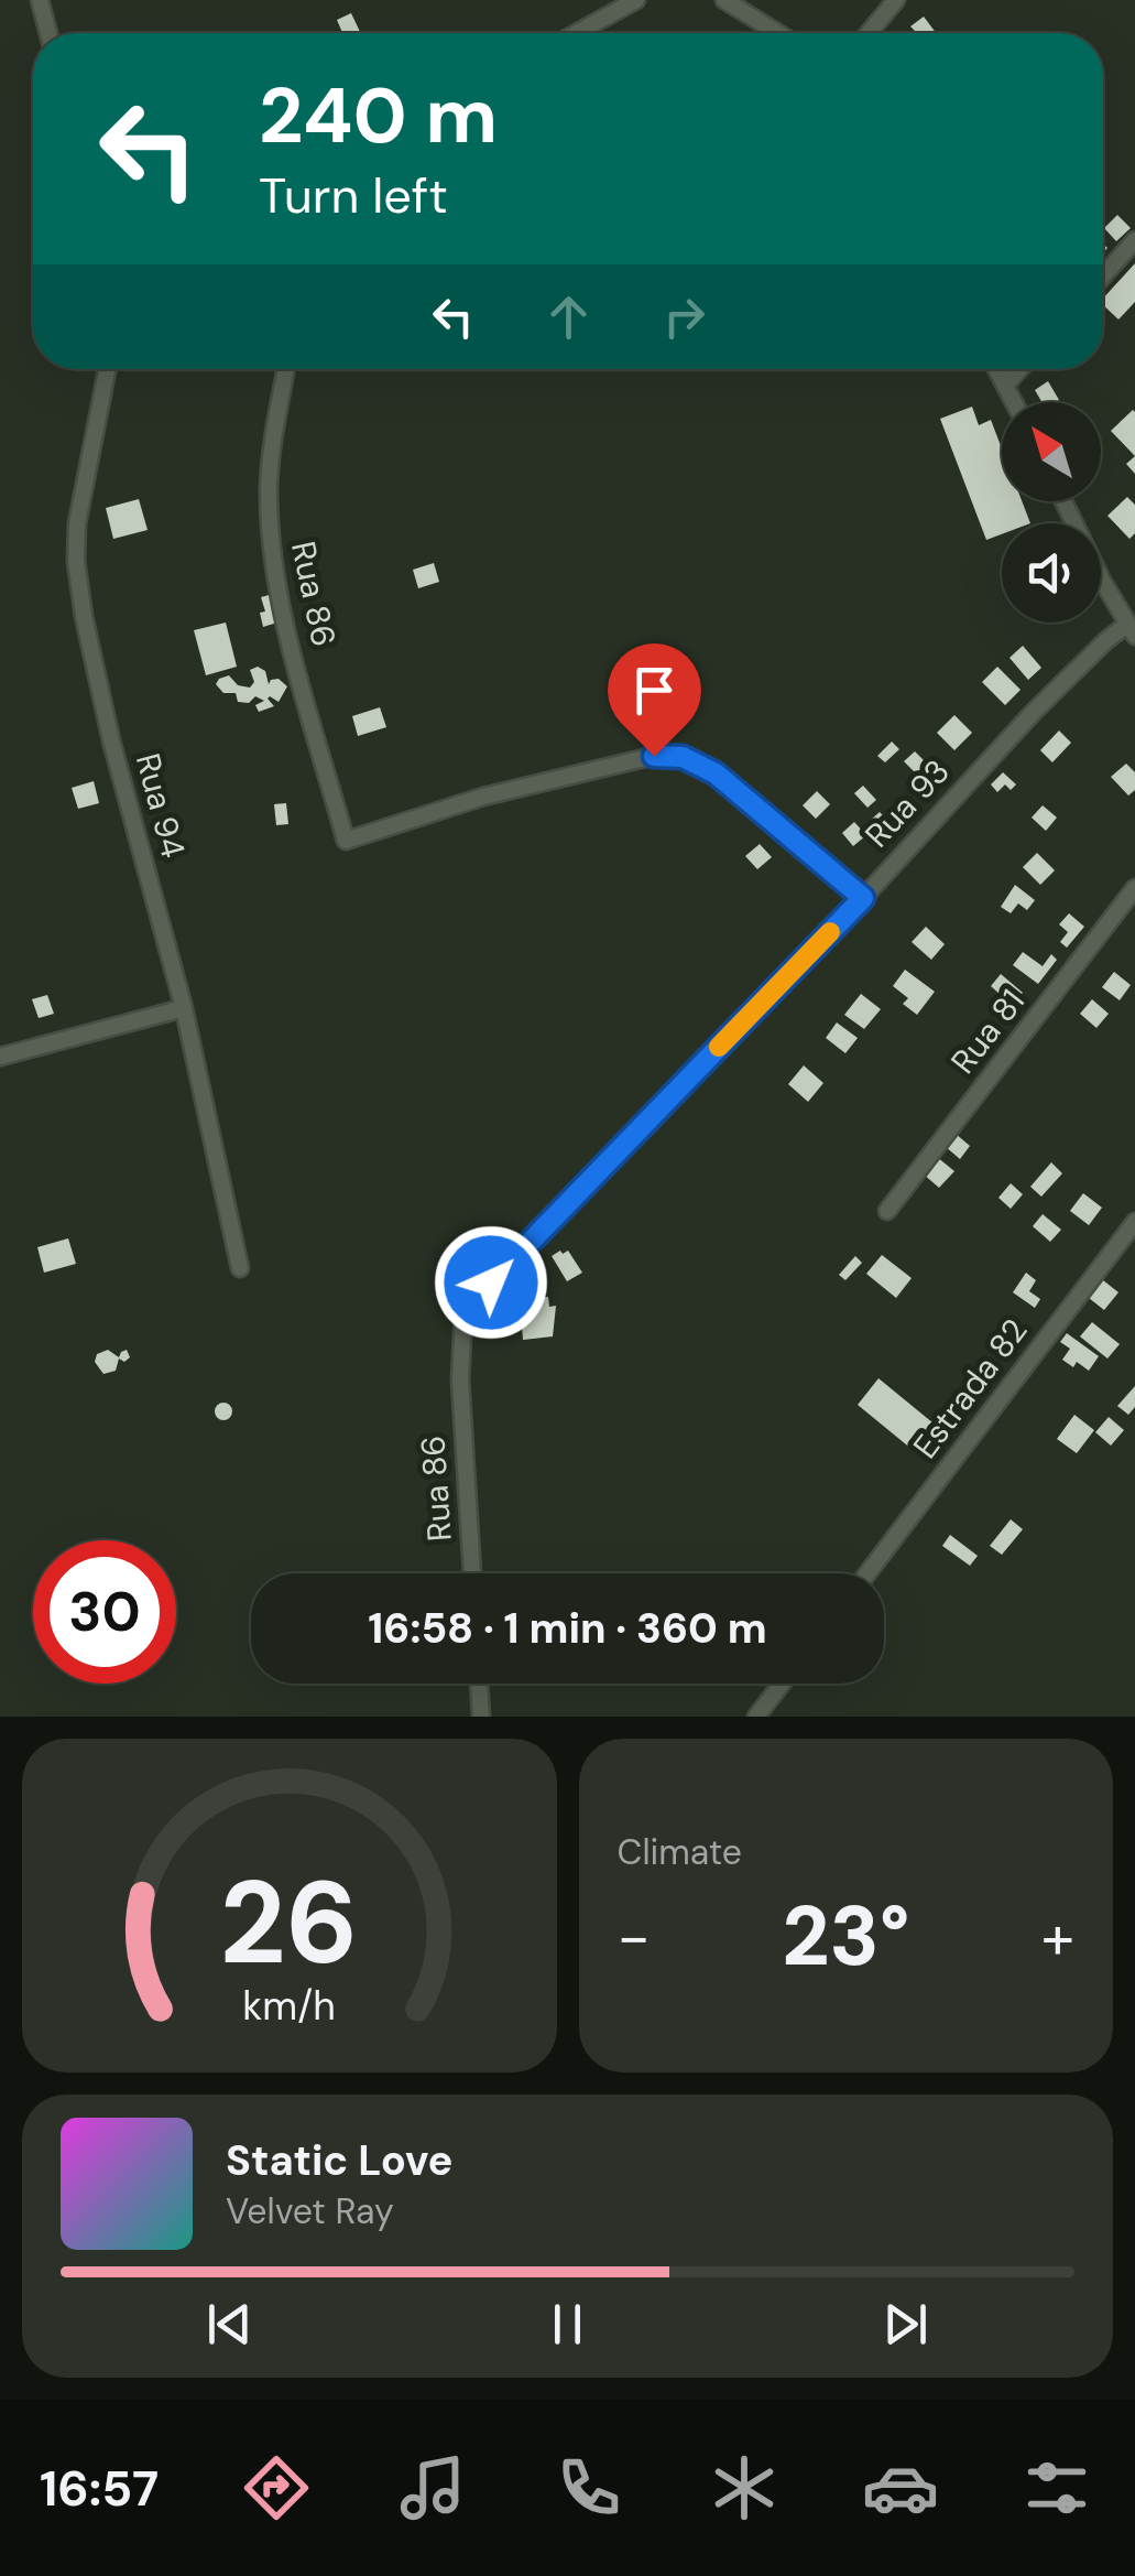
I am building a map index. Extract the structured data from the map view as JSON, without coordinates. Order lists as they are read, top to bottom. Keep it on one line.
{"streets":{"street":["Rua 86","Rua 93","Rua 94","Rua 81","Estrada 82"]},"crossings":[["Rua 86","Rua 93"]],"north":"top left","page":{"turn":["240 m","Turn left"],"limit":"30","trip":"16:58 · 1 min · 360 m","tile":"Climate","heat":["−","23°","+"],"song":["Static Love","Velvet Ray"],"tabs":"16:57","gauge":["26","km/h"]}}
